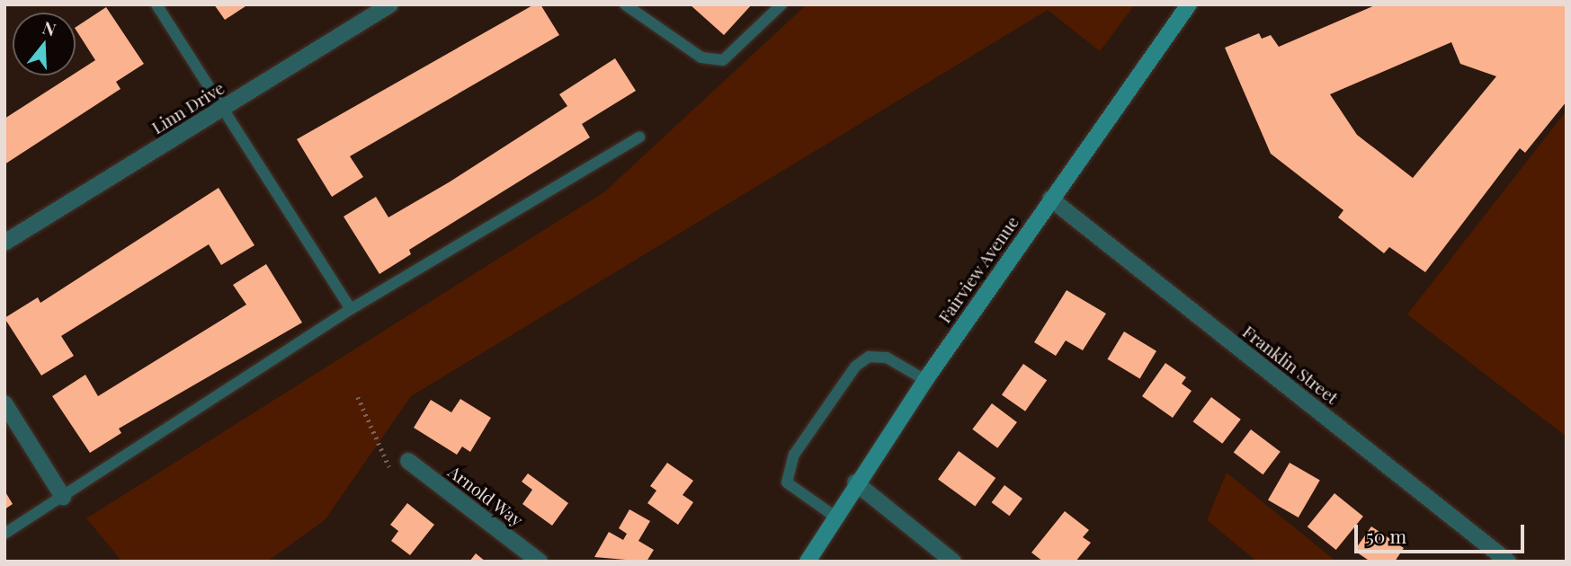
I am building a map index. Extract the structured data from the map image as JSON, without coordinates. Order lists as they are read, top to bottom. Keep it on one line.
{"streets":{"main road":["Fairview Avenue"],"street":["Linn Drive","Franklin Street","Arnold Way"]},"crossings":[["Fairview Avenue","Franklin Street"]],"scale_bar":"50 m","north":"top"}
